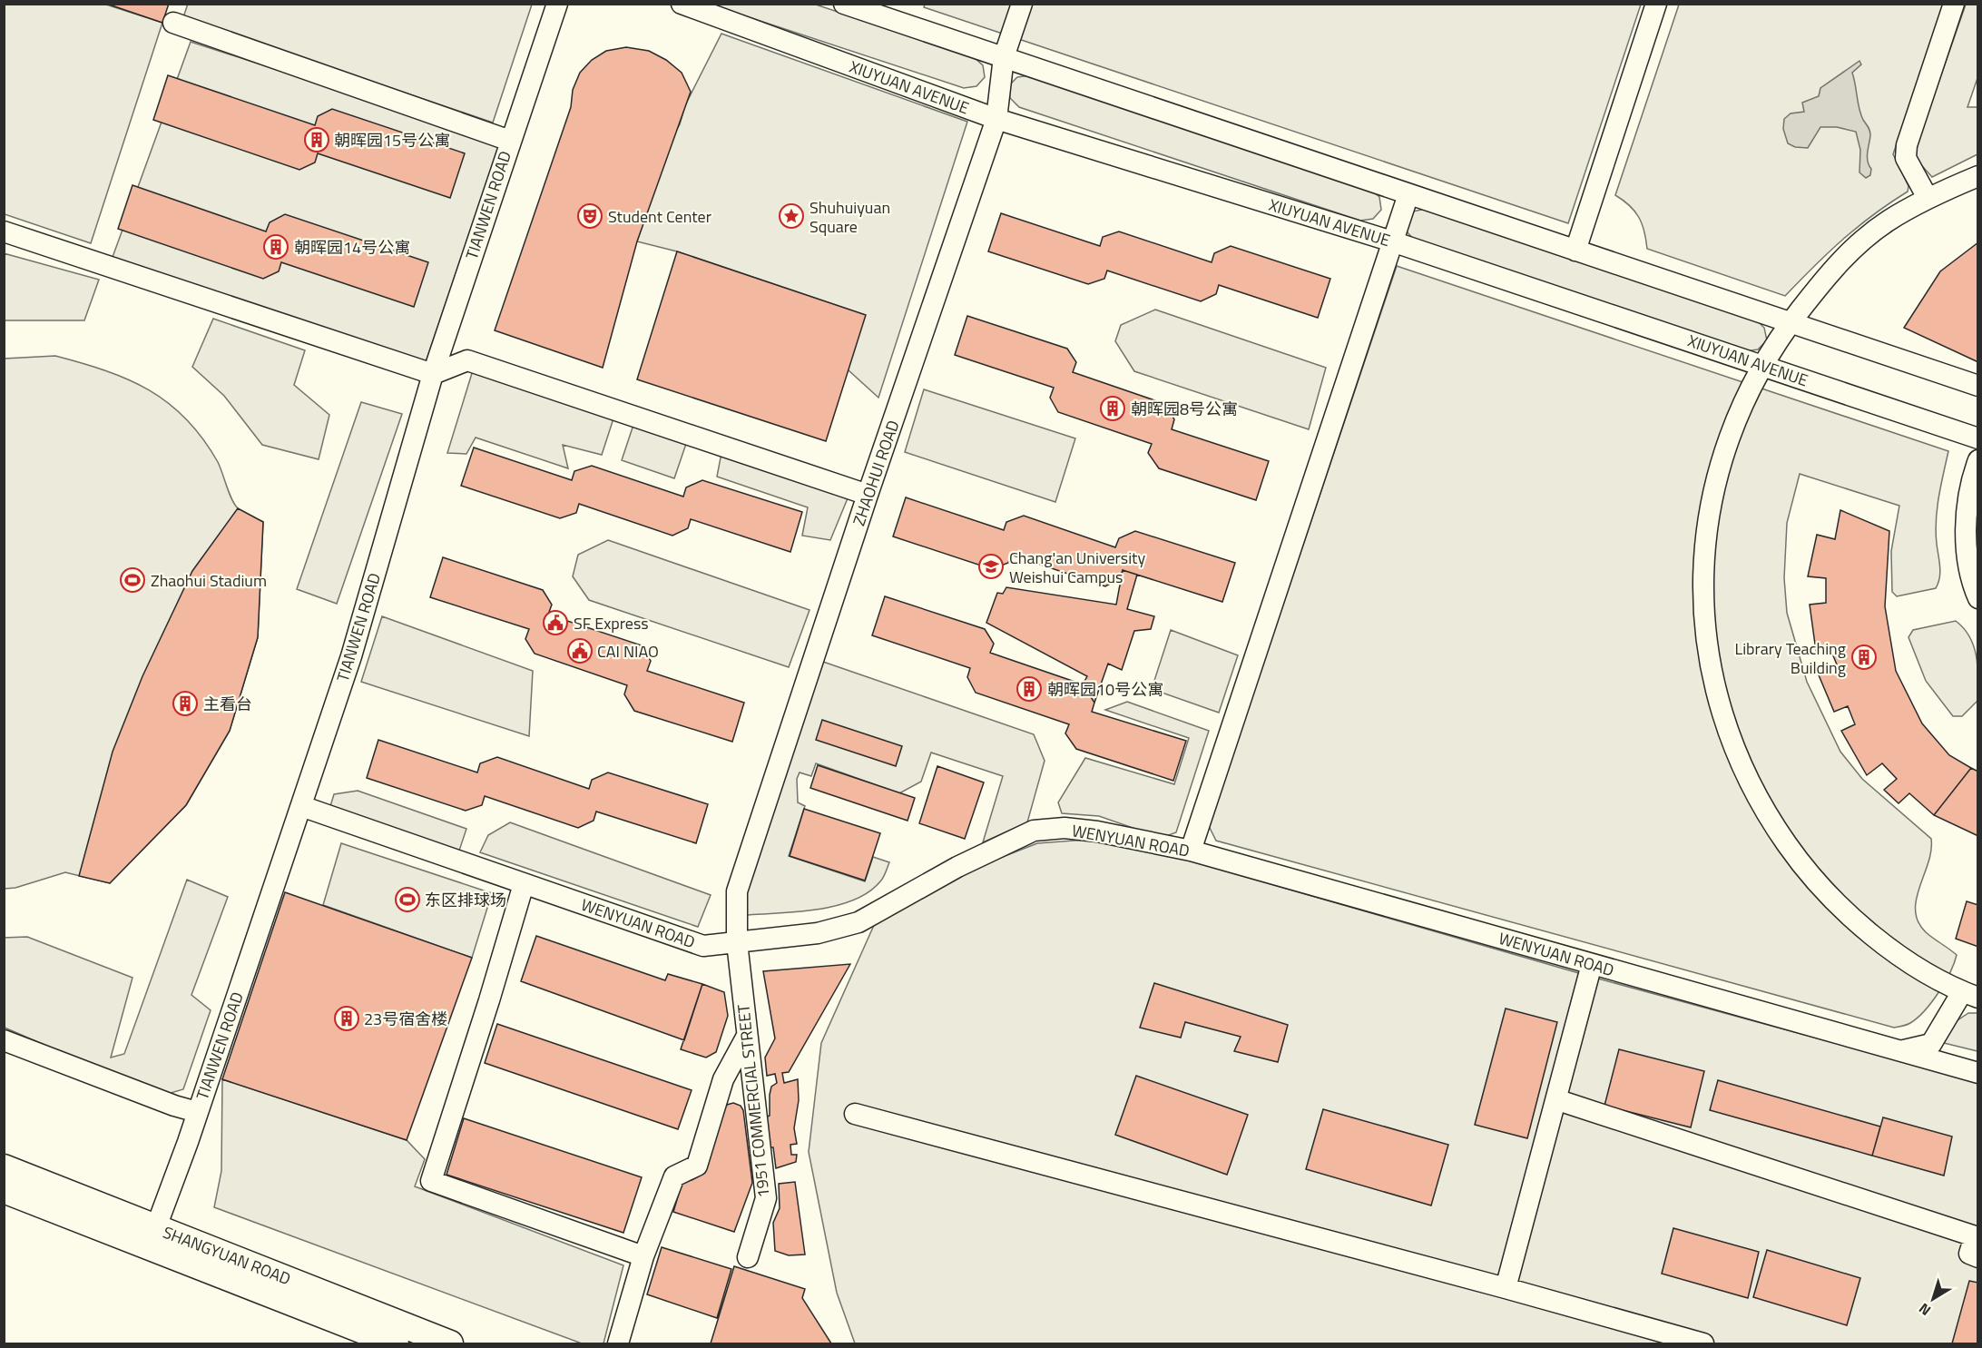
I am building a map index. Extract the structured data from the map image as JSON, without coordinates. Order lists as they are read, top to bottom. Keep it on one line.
{"streets":{"main road":["SHANGYUAN ROAD"],"street":["XIUYUAN AVENUE","TIANWEN ROAD","ZHAOHUI ROAD","WENYUAN ROAD","1951 COMMERCIAL STREET"]},"crossings":[["XIUYUAN AVENUE","ZHAOHUI ROAD"],["TIANWEN ROAD","WENYUAN ROAD"],["TIANWEN ROAD","SHANGYUAN ROAD"],["ZHAOHUI ROAD","WENYUAN ROAD"],["ZHAOHUI ROAD","1951 COMMERCIAL STREET"],["WENYUAN ROAD","1951 COMMERCIAL STREET"]],"places":{"building":["朝晖园15号公寓","朝晖园14号公寓","朝晖园8号公寓","Library Teaching Building","朝晖园10号公寓","主看台","23号宿舍楼"],"theatre":["Student Center"],"place":["Shuhuiyuan Square"],"school or university":["Chang'an University Weishui Campus"],"sports":["Zhaohui Stadium","东区排球场"],"public building":["SF Express","CAI NIAO"]},"north":"bottom left"}
